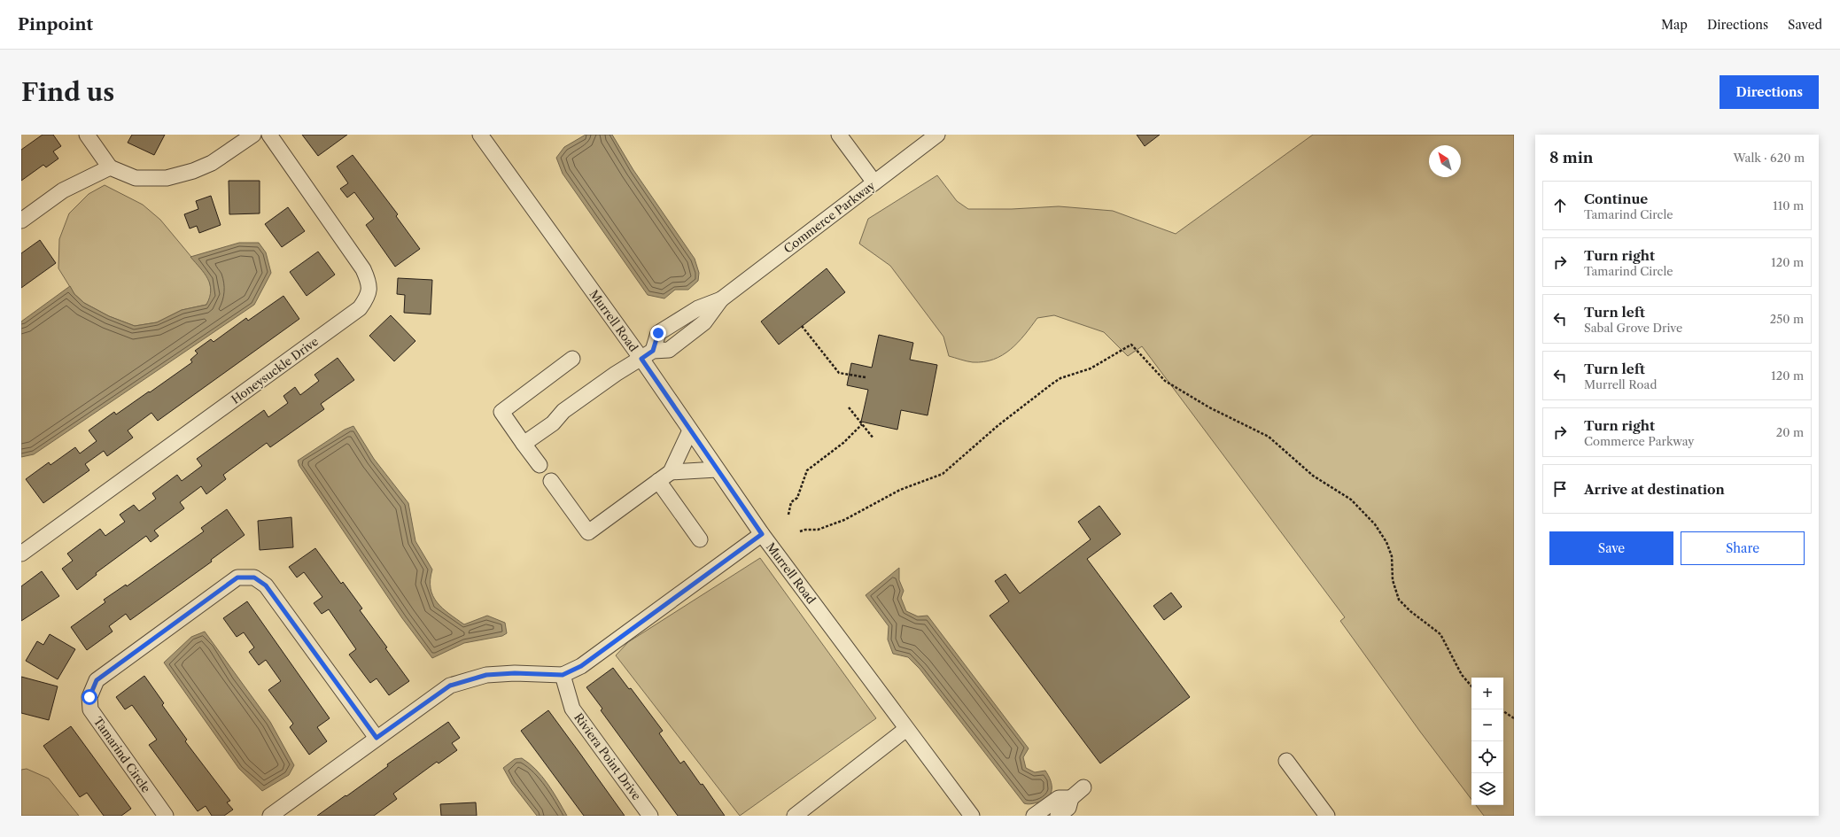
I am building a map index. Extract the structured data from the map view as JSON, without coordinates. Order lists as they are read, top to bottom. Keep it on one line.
{"streets":{"street":["Commerce Parkway","Murrell Road","Honeysuckle Drive","Tamarind Circle","Riviera Point Drive"]},"crossings":[["Commerce Parkway","Murrell Road"]],"north":"top left","page":{"header":"Pinpoint","nav":["Map","Directions","Saved"],"buttons":["Directions",["Save","Share"]],"title":"Find us","heading":["8 min","Walk · 620 m"],"list":[["Continue","Tamarind Circle","110 m"],["Turn right","Tamarind Circle","120 m"],["Turn left","Sabal Grove Drive","250 m"],["Turn left","Murrell Road","120 m"],["Turn right","Commerce Parkway","20 m"],"Arrive at destination"],"map_buttons":["+","−"]}}
